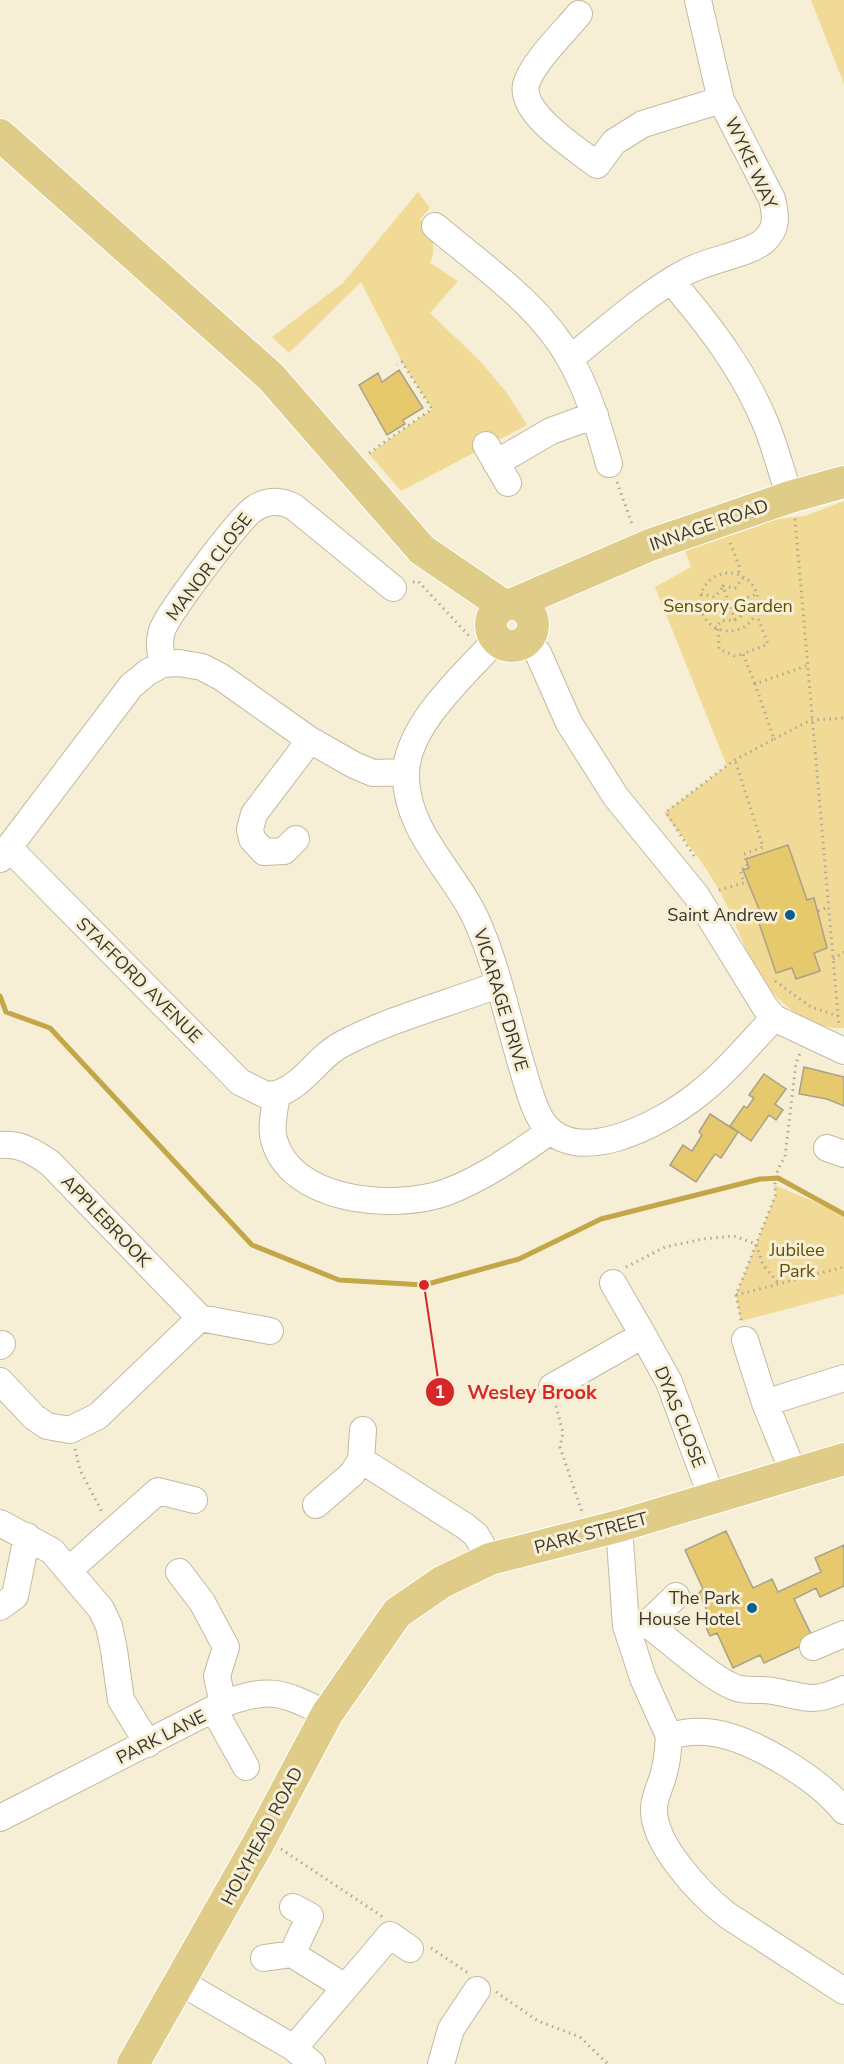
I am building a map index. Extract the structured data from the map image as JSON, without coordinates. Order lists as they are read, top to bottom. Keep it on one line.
{"streets":{"main road":["INNAGE ROAD","PARK STREET","HOLYHEAD ROAD"],"street":["WYKE WAY","MANOR CLOSE","STAFFORD AVENUE","VICARAGE DRIVE","APPLEBROOK","DYAS CLOSE","PARK LANE"]},"crossings":[["INNAGE ROAD","VICARAGE DRIVE"],["MANOR CLOSE","STAFFORD AVENUE"],["DYAS CLOSE","PARK STREET"],["PARK STREET","HOLYHEAD ROAD"],["PARK LANE","HOLYHEAD ROAD"]],"parks":["Sensory Garden","Jubilee Park"],"places":["Saint Andrew","Wesley Brook","The Park House Hotel"]}
